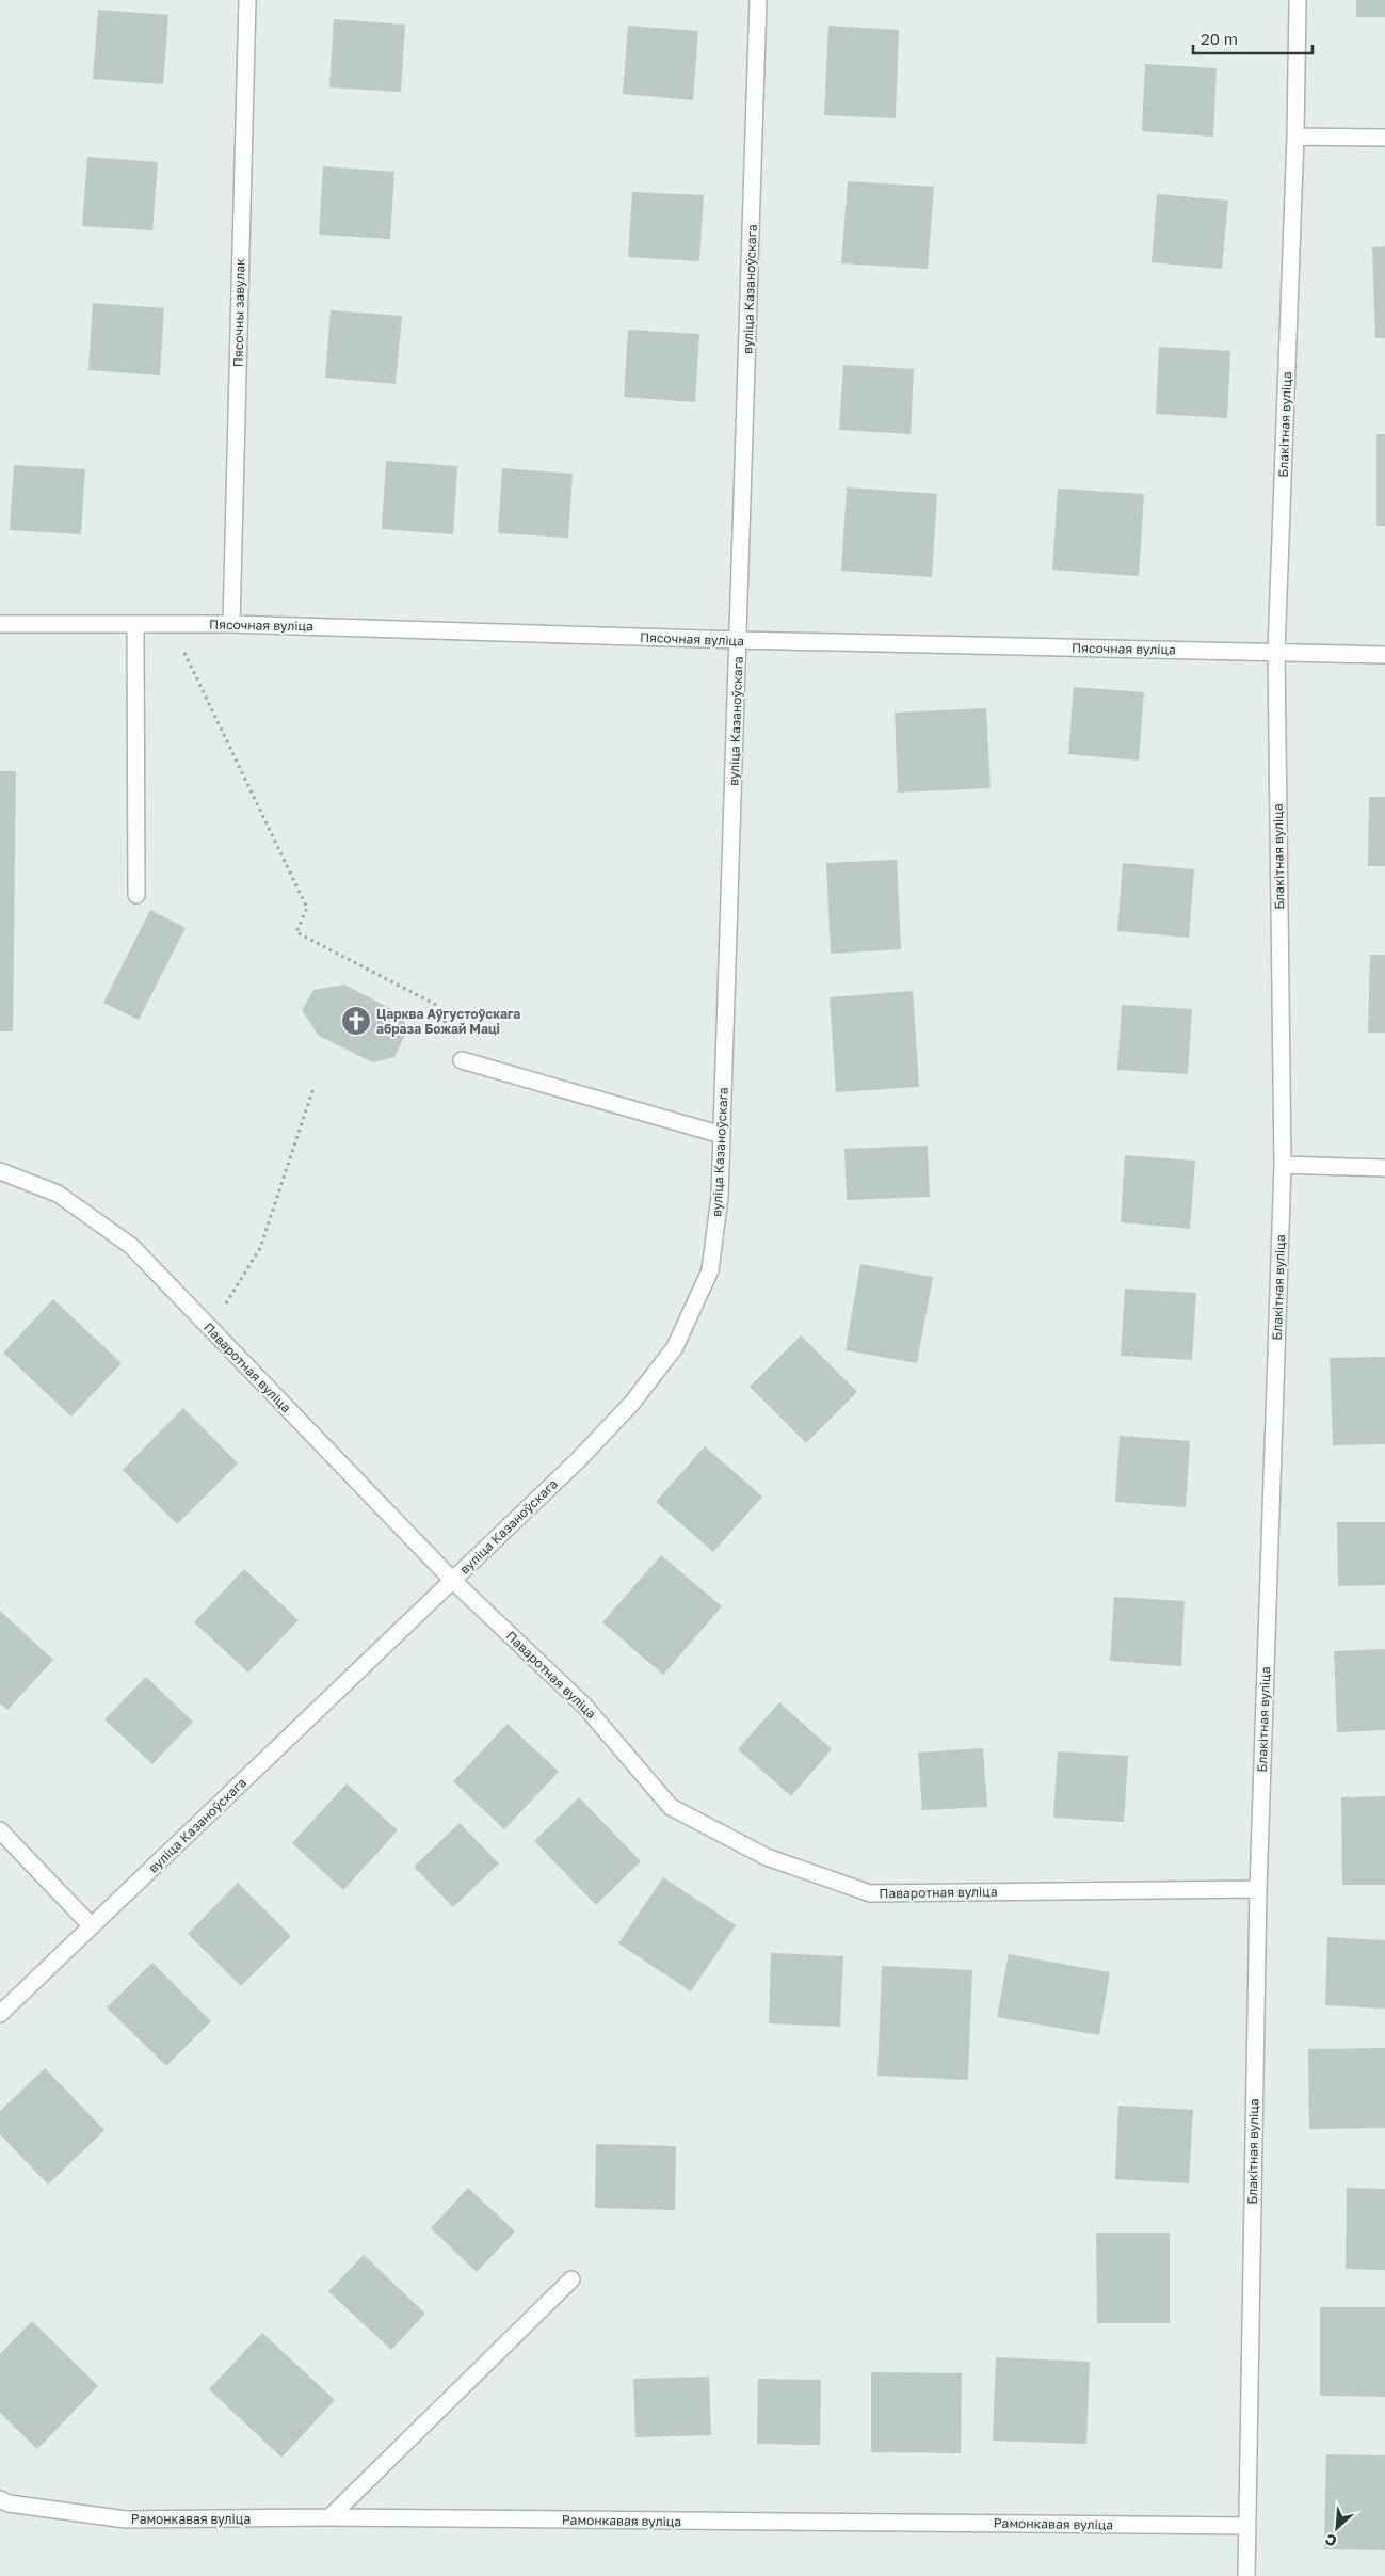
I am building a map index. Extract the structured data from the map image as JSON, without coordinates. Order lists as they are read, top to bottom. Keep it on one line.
{"streets":{"street":["вуліца Казаноўскага","Пясочны завулак","Блакітная вуліца","Пясочная вуліца","Паваротная вуліца","Рамонкавая вуліца"]},"crossings":[["вуліца Казаноўскага","Пясочная вуліца"],["вуліца Казаноўскага","Паваротная вуліца"],["Пясочны завулак","Пясочная вуліца"],["Блакітная вуліца","Пясочная вуліца"],["Блакітная вуліца","Паваротная вуліца"],["Блакітная вуліца","Рамонкавая вуліца"]],"places":{"church":["Царква Аўгустоўскага абраза Божай Маці"]},"scale_bar":"20 m","north":"bottom left"}
